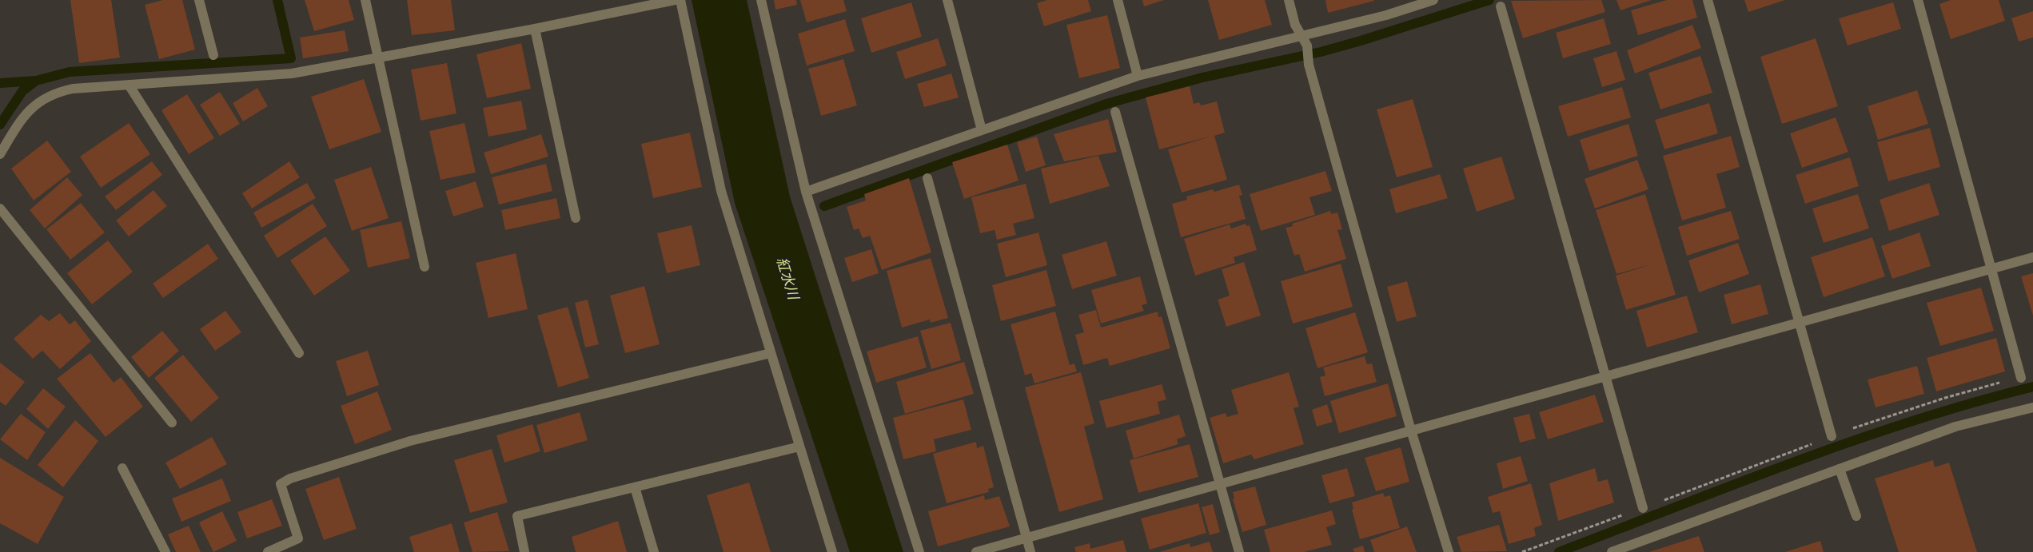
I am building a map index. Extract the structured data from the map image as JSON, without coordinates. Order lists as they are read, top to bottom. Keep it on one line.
{"water":["紅水川"]}
